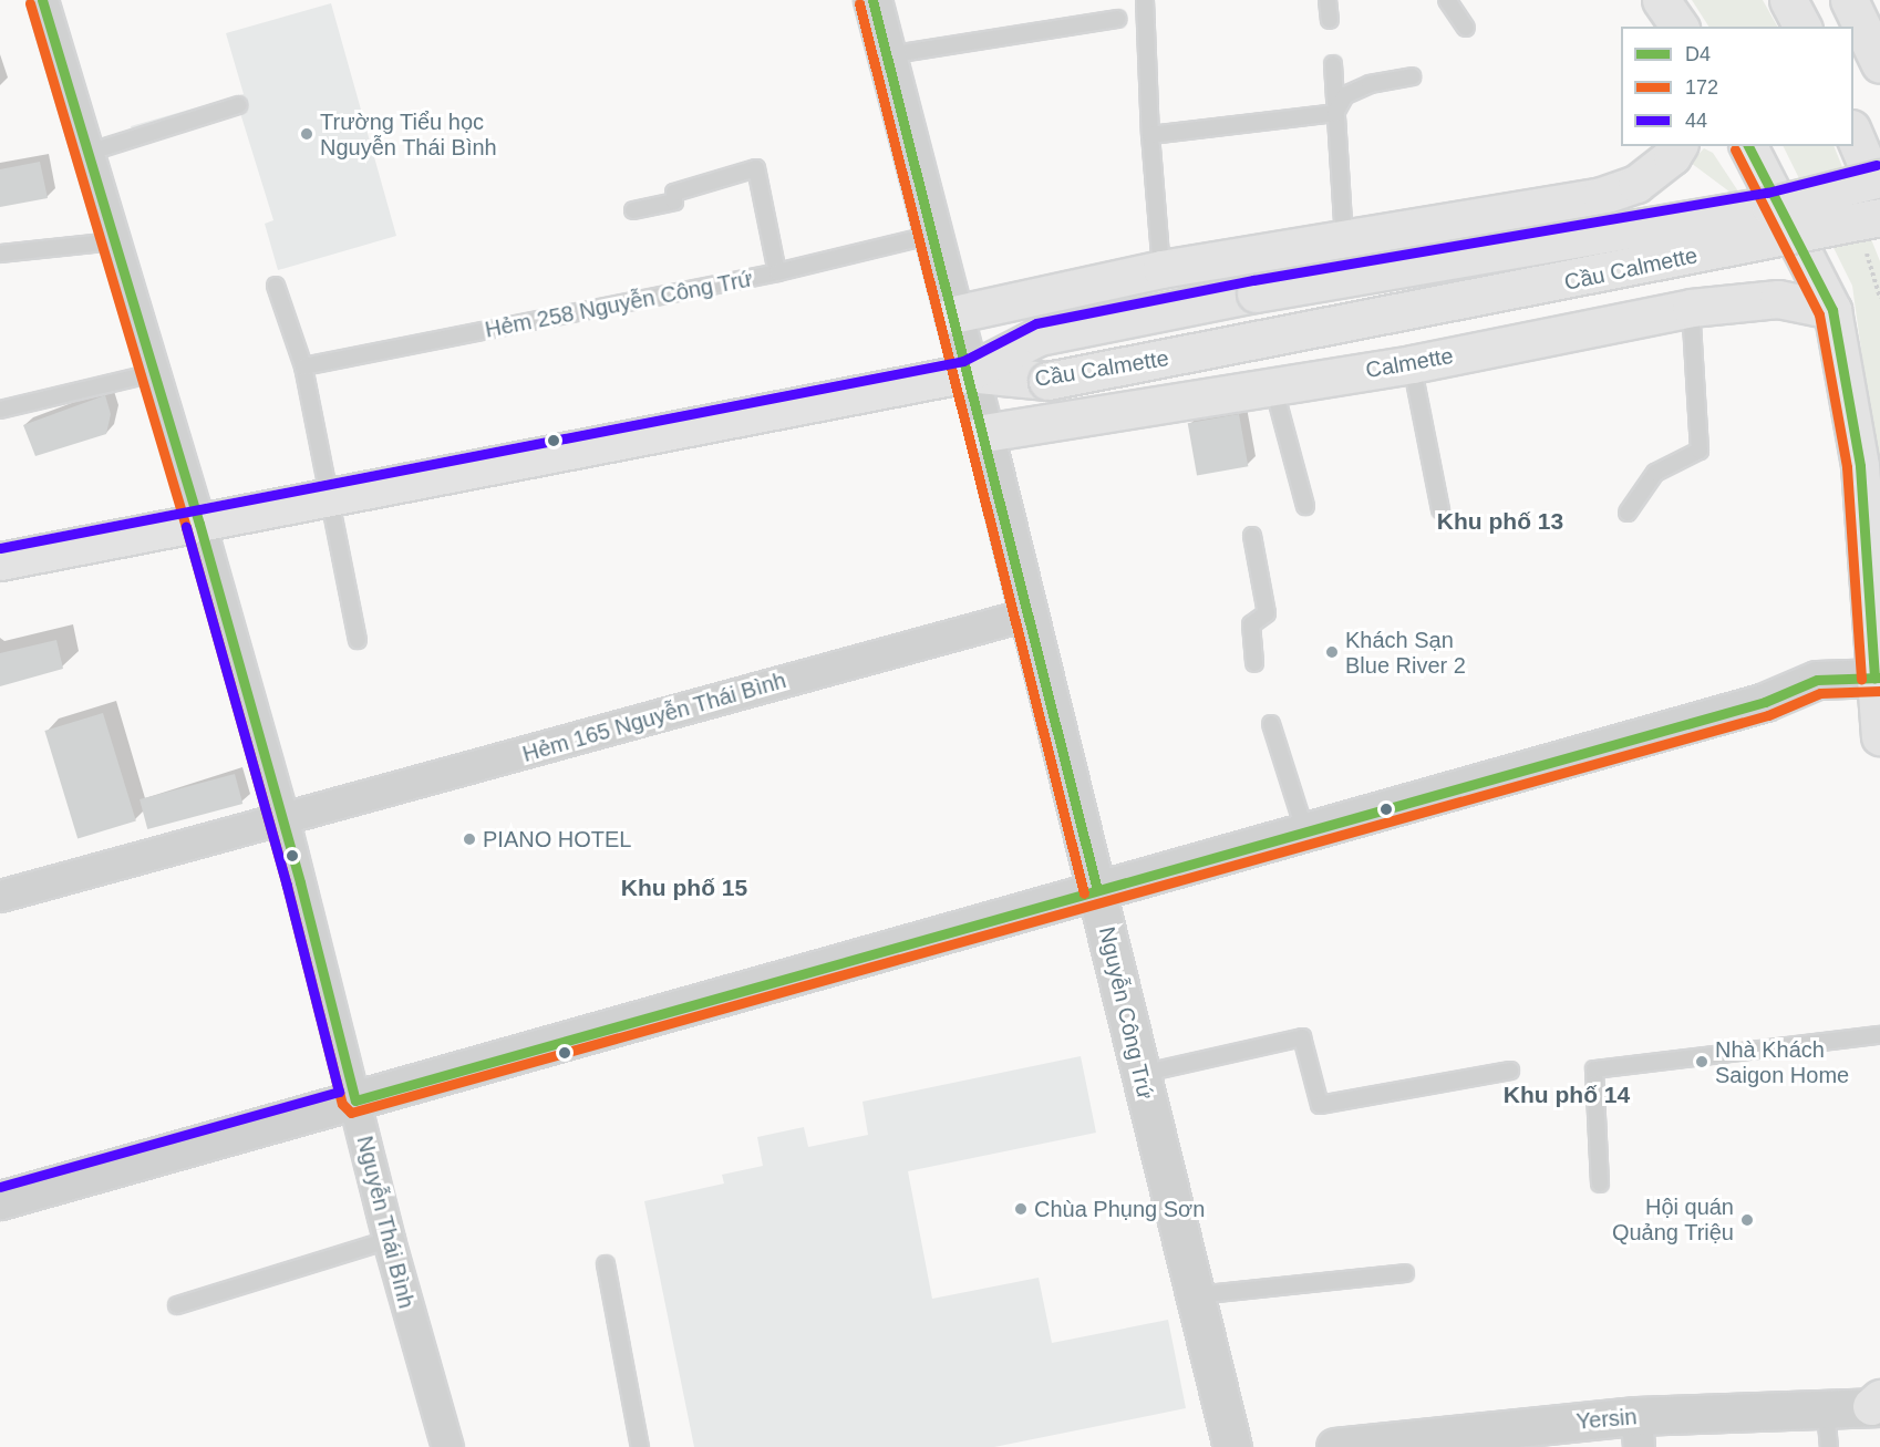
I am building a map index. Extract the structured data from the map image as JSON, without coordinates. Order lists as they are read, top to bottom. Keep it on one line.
{"streets":{"main road":["Cầu Calmette","Calmette"],"street":["Hẻm 165 Nguyễn Thái Bình","Nguyễn Công Trứ","Nguyễn Thái Bình","Yersin"],"lane":["Hẻm 258 Nguyễn Công Trứ"]},"crossings":[["Cầu Calmette","Nguyễn Công Trứ"],["Hẻm 258 Nguyễn Công Trứ","Nguyễn Công Trứ"],["Calmette","Nguyễn Công Trứ"],["Hẻm 165 Nguyễn Thái Bình","Nguyễn Công Trứ"],["Hẻm 165 Nguyễn Thái Bình","Nguyễn Thái Bình"]],"districts":["Khu phố 13","Khu phố 15","Khu phố 14"],"places":["Trường Tiểu học Nguyễn Thái Bình","Khách Sạn Blue River 2","PIANO HOTEL","Nhà Khách Saigon Home","Chùa Phụng Sơn","Hội quán Quảng Triệu"],"lines":["transit line D4","transit line 172","transit line 44"],"legend":["D4","172","44"]}
